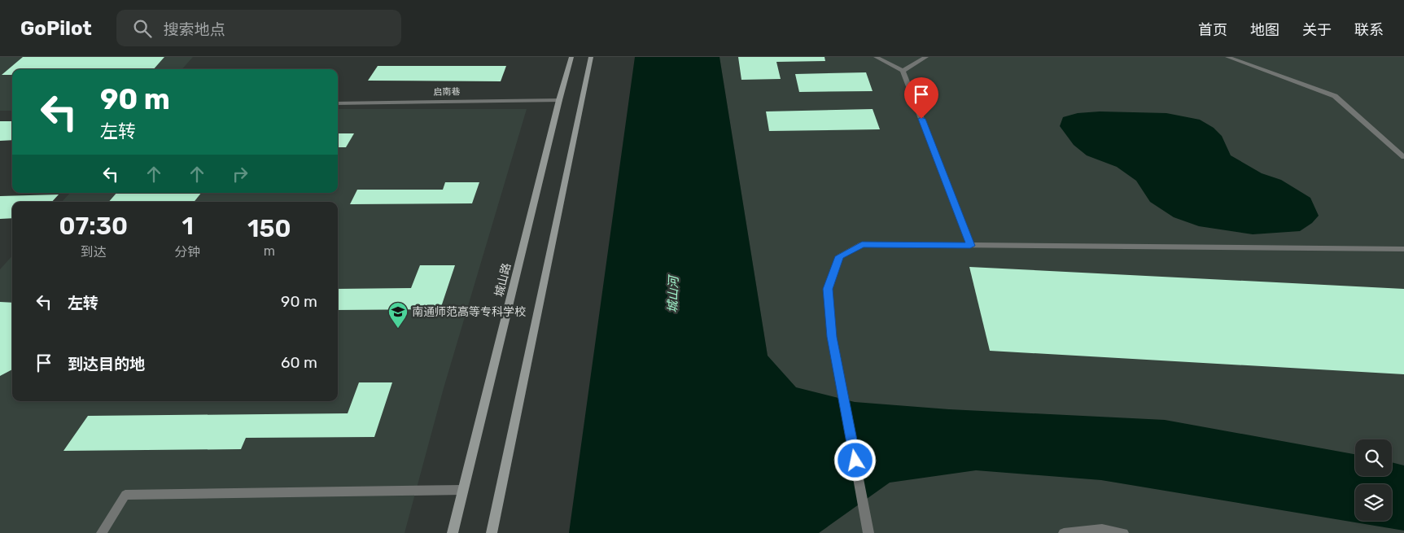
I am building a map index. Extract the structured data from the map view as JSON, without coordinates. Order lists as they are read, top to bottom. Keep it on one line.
{"streets":{"main road":["城山路"],"street":["启南巷"]},"crossings":[["启南巷","城山路"]],"water":["城山河"],"places":{"school or university":["南通师范高等专科学校"]},"page":{"header":"GoPilot","search":"搜索地点","nav":["首页","地图","关于","联系"],"turn":["90 m","左转"],"eta":["07:30","到达","1","分钟","150","m"],"list":[{"name":"左转","value":"90 m"},{"name":"到达目的地","value":"60 m"}]}}
